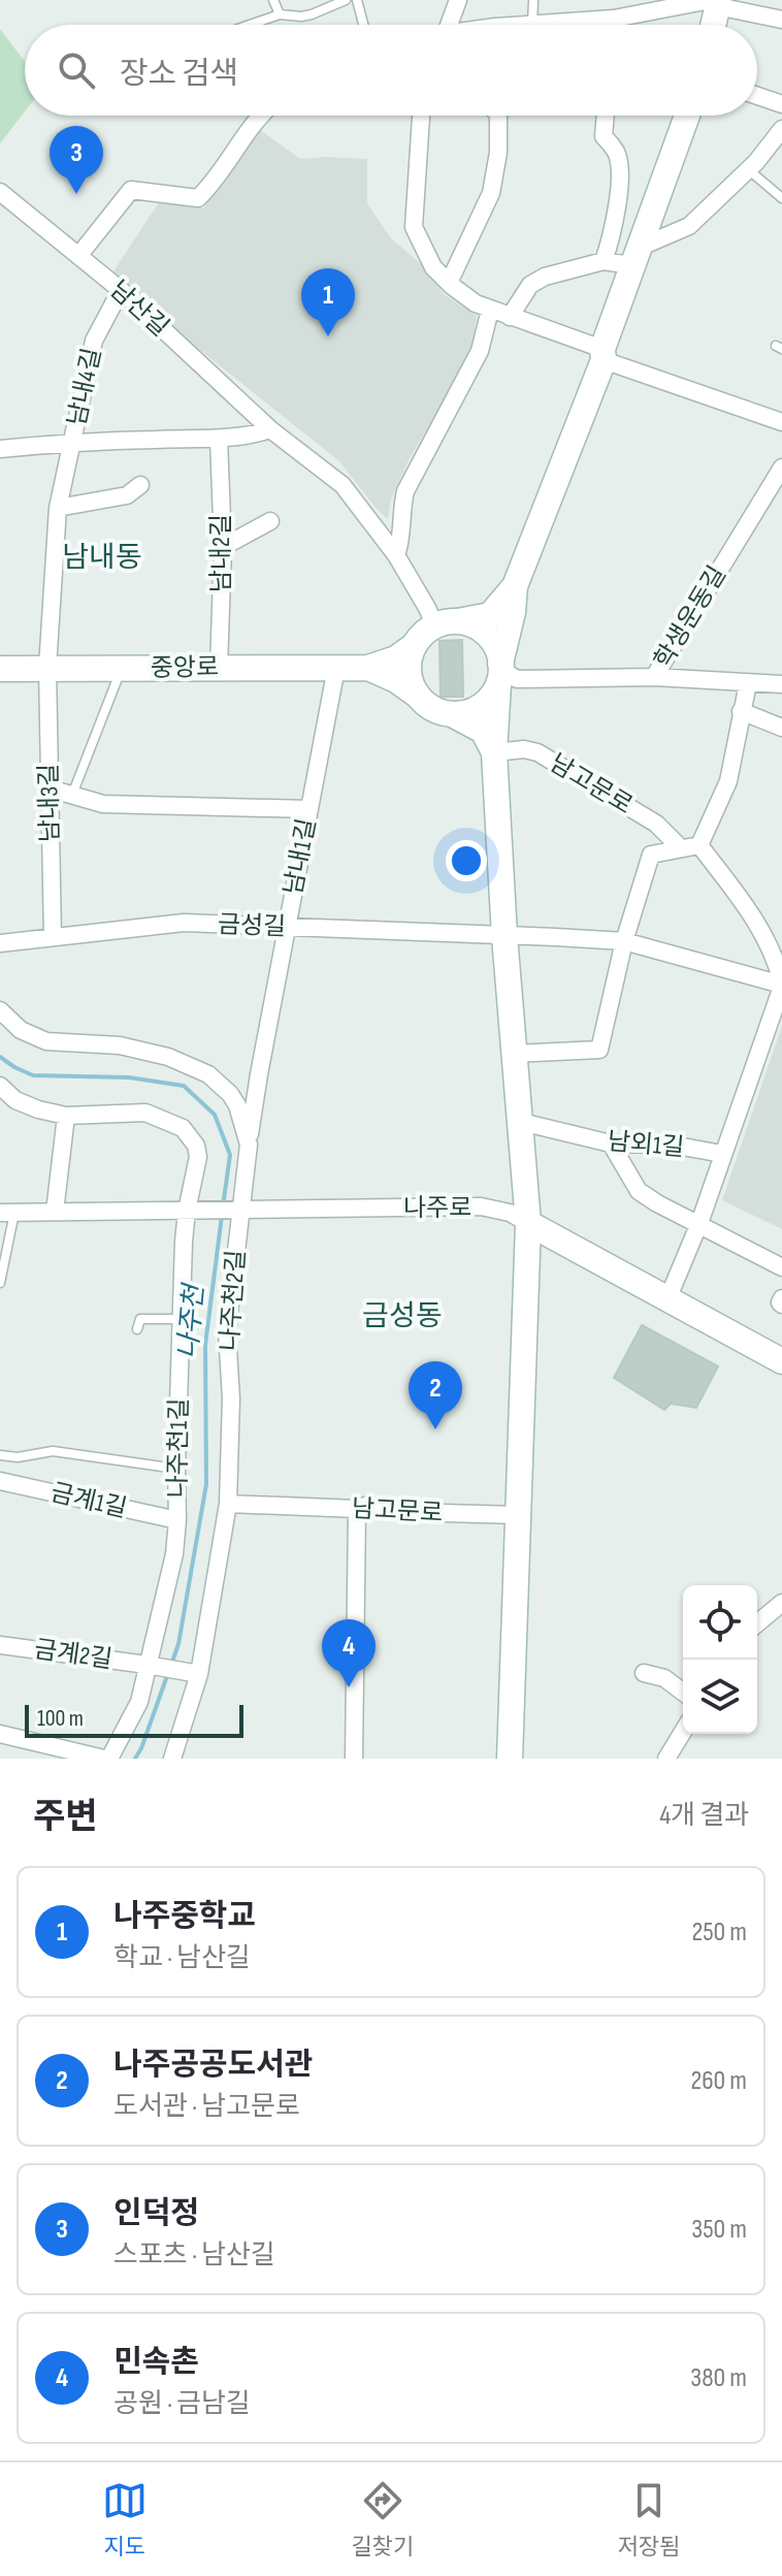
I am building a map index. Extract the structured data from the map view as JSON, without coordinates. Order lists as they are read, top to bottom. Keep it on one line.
{"streets":{"street":["남산길","남내4길","남내2길","학생운동길","중앙로","남고문로","남내3길","남내1길","금성길","남외1길","나주로","나주천2길","나주천1길","금계1길","금계2길"]},"crossings":[["남산길","남내4길"],["남산길","학생운동길"],["남내4길","중앙로"],["남내4길","남내3길"],["남내2길","중앙로"],["중앙로","남내3길"],["중앙로","남내1길"],["남고문로","나주천2길"],["남내3길","금성길"],["남내1길","금성길"],["남내1길","나주천2길"],["남외1길","나주로"],["나주로","나주천2길"],["나주로","나주천1길"],["나주천2길","금계2길"],["나주천1길","금계1길"],["나주천1길","금계2길"]],"districts":["남내동","금성동"],"water":["나주천"],"scale_bar":"100 m","page":{"search":"장소 검색","pins":["3","1","2","4"],"scale":"100 m","heading":["주변","4개 결과"],"list":[{"mark":"1","name":"나주중학교","note":"학교 · 남산길","value":"250 m"},{"mark":"2","name":"나주공공도서관","note":"도서관 · 남고문로","value":"260 m"},{"mark":"3","name":"인덕정","note":"스포츠 · 남산길","value":"350 m"},{"mark":"4","name":"민속촌","note":"공원 · 금남길","value":"380 m"}],"nav":["지도","길찾기","저장됨"]}}
